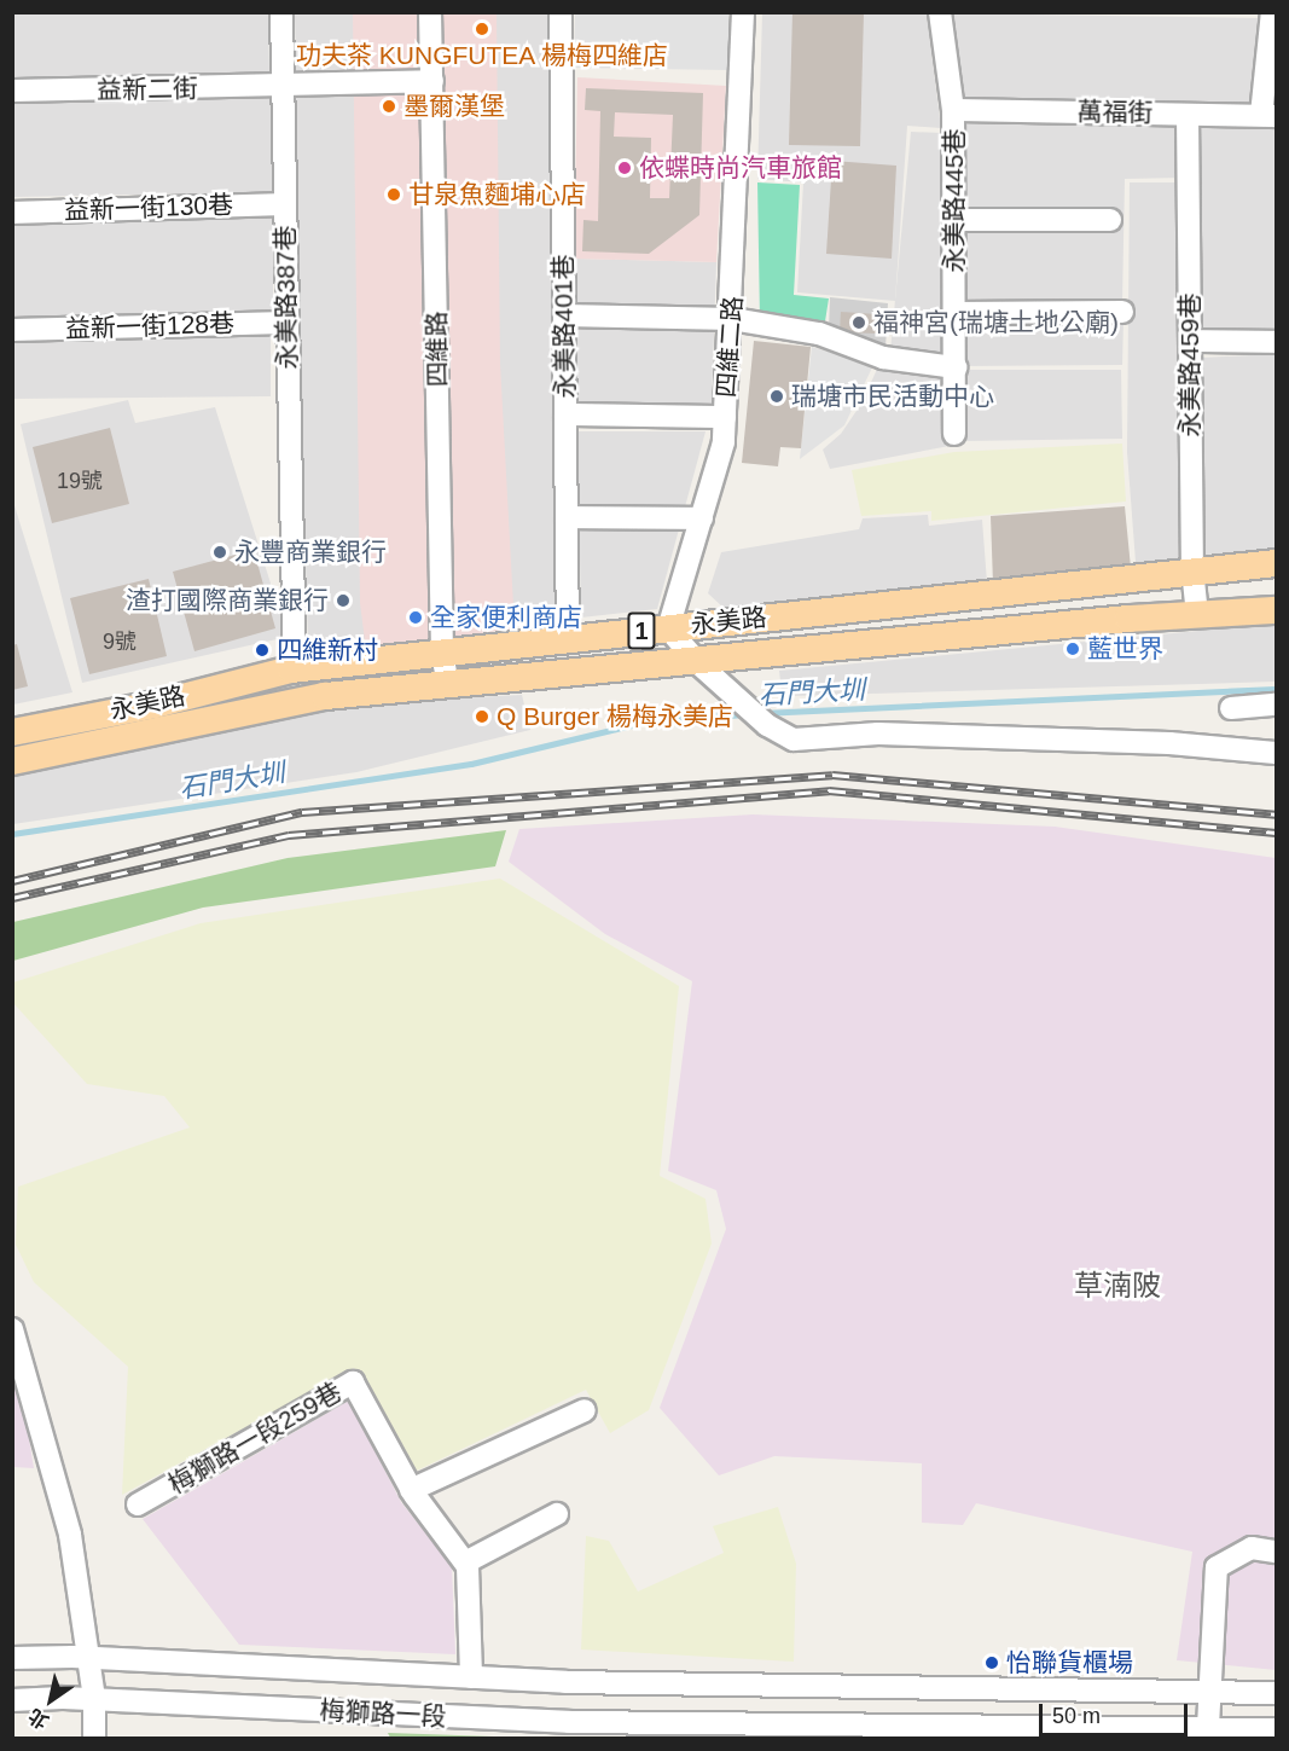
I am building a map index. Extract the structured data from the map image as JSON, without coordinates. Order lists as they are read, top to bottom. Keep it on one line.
{"streets":{"main road":["永美路","1"],"street":["益新二街","萬福街","永美路445巷","益新一街130巷","永美路387巷","益新一街128巷","永美路401巷","四維二路","四維路","永美路459巷","梅獅路一段259巷","梅獅路一段"]},"crossings":[["益新二街","永美路387巷"],["益新二街","四維路"],["萬福街","永美路445巷"],["萬福街","永美路459巷"],["益新一街130巷","永美路387巷"],["永美路387巷","益新一街128巷"],["永美路387巷","永美路"],["永美路401巷","永美路"],["四維二路","永美路"],["四維路","永美路"],["永美路459巷","永美路"]],"districts":["草湳陂"],"water":["石門大圳"],"places":["功夫茶 KUNGFUTEA 楊梅四維店","墨爾漢堡","依蝶時尚汽車旅館","甘泉魚麵埔心店","福神宮(瑞塘土地公廟)","瑞塘市民活動中心","永豐商業銀行","渣打國際商業銀行","全家便利商店","藍世界","四維新村","Q Burger 楊梅永美店","怡聯貨櫃場"],"house_numbers":["19號","9號"],"scale_bar":"50 m","north":"bottom left"}
